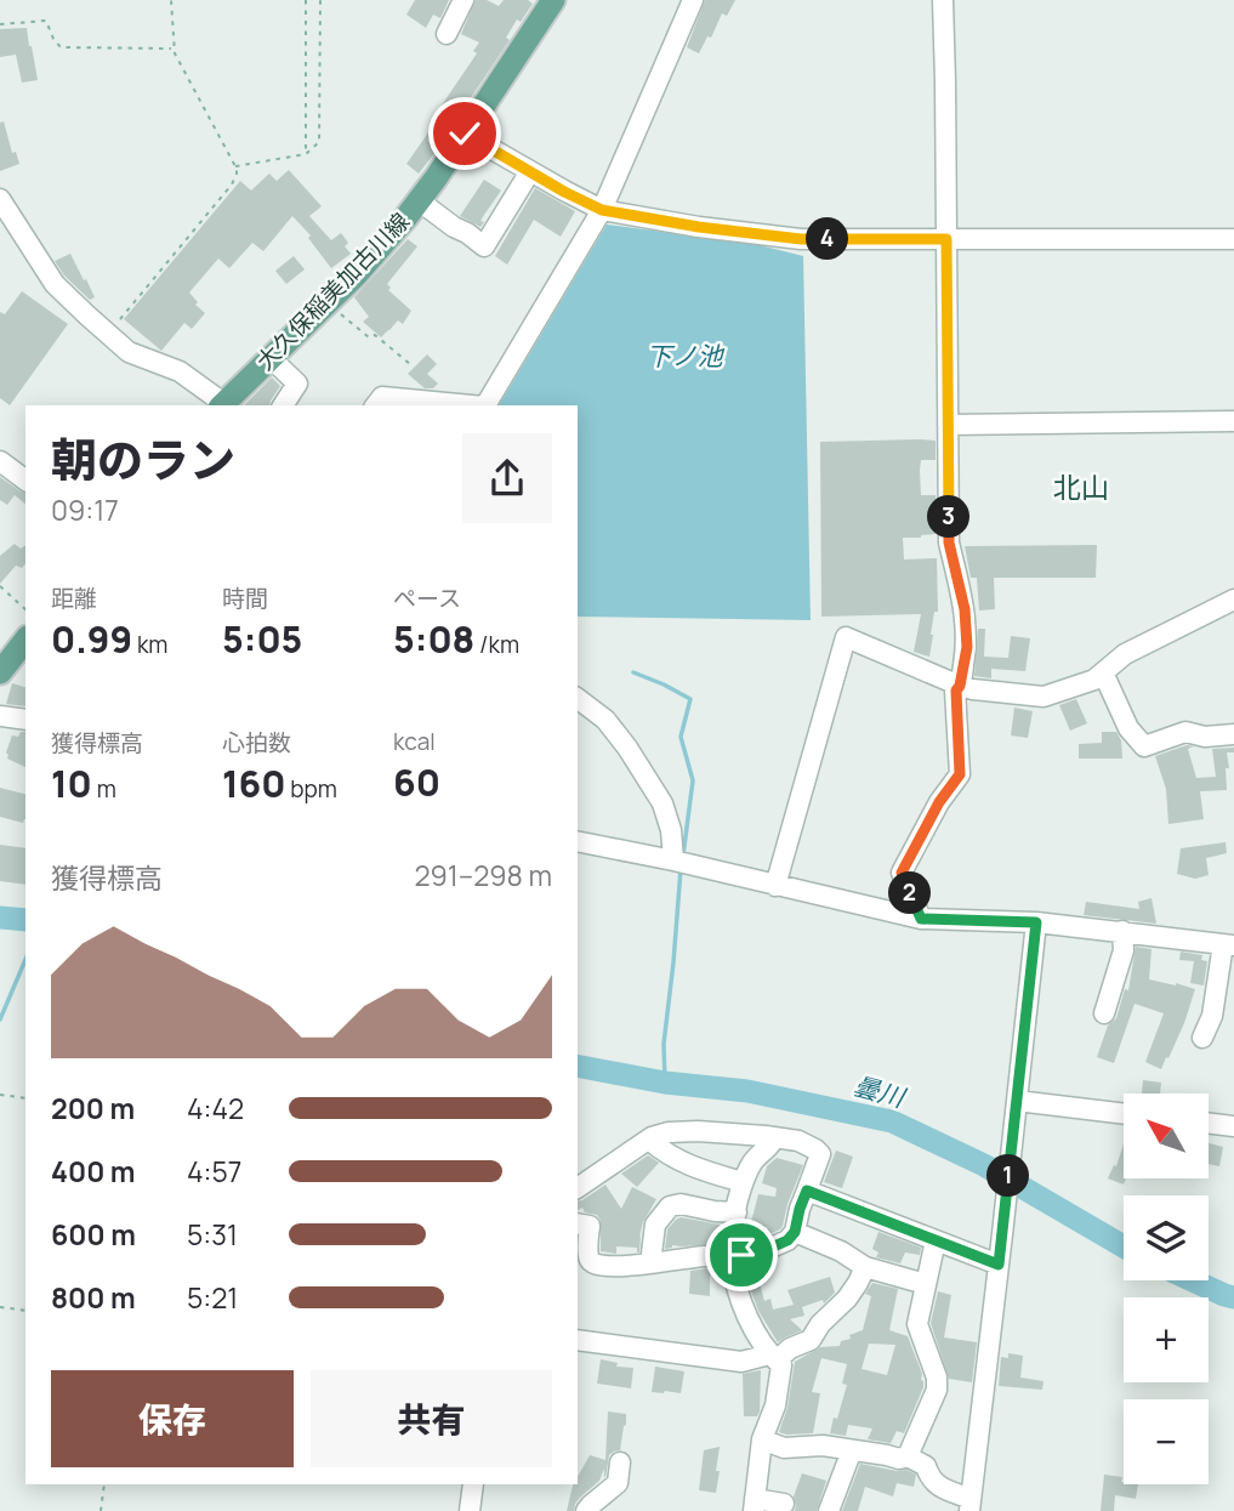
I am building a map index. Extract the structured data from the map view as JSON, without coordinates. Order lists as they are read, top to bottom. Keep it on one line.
{"streets":{"main road":["大久保稲美加古川線"]},"districts":["北山"],"water":["下ノ池","曇川"],"north":"top left","page":{"pins":["4","3","2","1"],"heading":["朝のラン","09:17"],"stats":[["距離","0.99 km"],["時間","5:05"],["ペース","5:08 /km"],["獲得標高","10 m"],["心拍数","160 bpm"],["kcal","60"]],"chart":["獲得標高","291–298 m"],"list":[{"name":"200 m","note":"4:42"},{"name":"400 m","note":"4:57"},{"name":"600 m","note":"5:31"},{"name":"800 m","note":"5:21"}],"map_buttons":["+","−"],"buttons":["保存","共有"]}}
